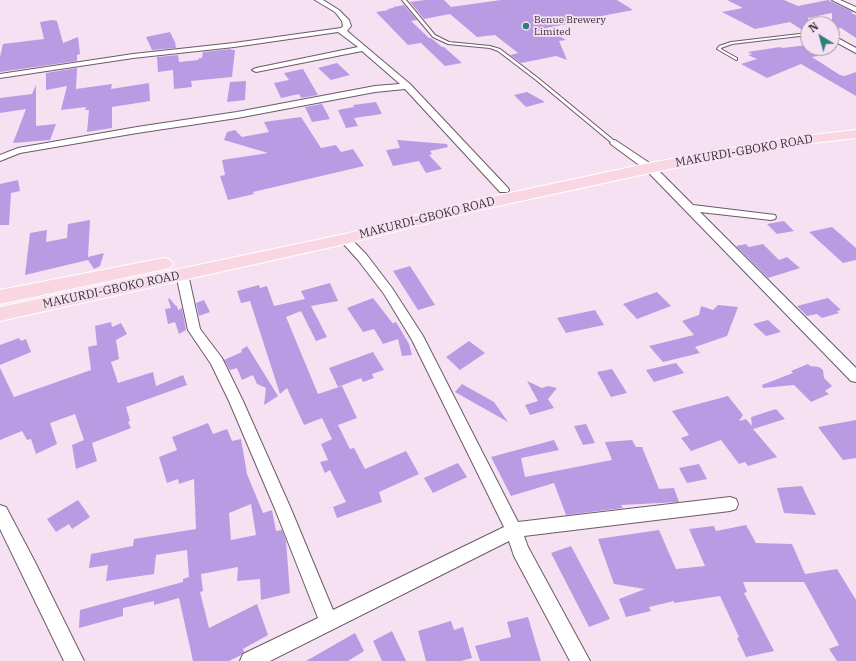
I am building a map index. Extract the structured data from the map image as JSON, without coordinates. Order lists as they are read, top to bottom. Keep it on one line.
{"streets":{"main road":["MAKURDI-GBOKO ROAD"]},"places":["Benue Brewery Limited"],"north":"top left"}
